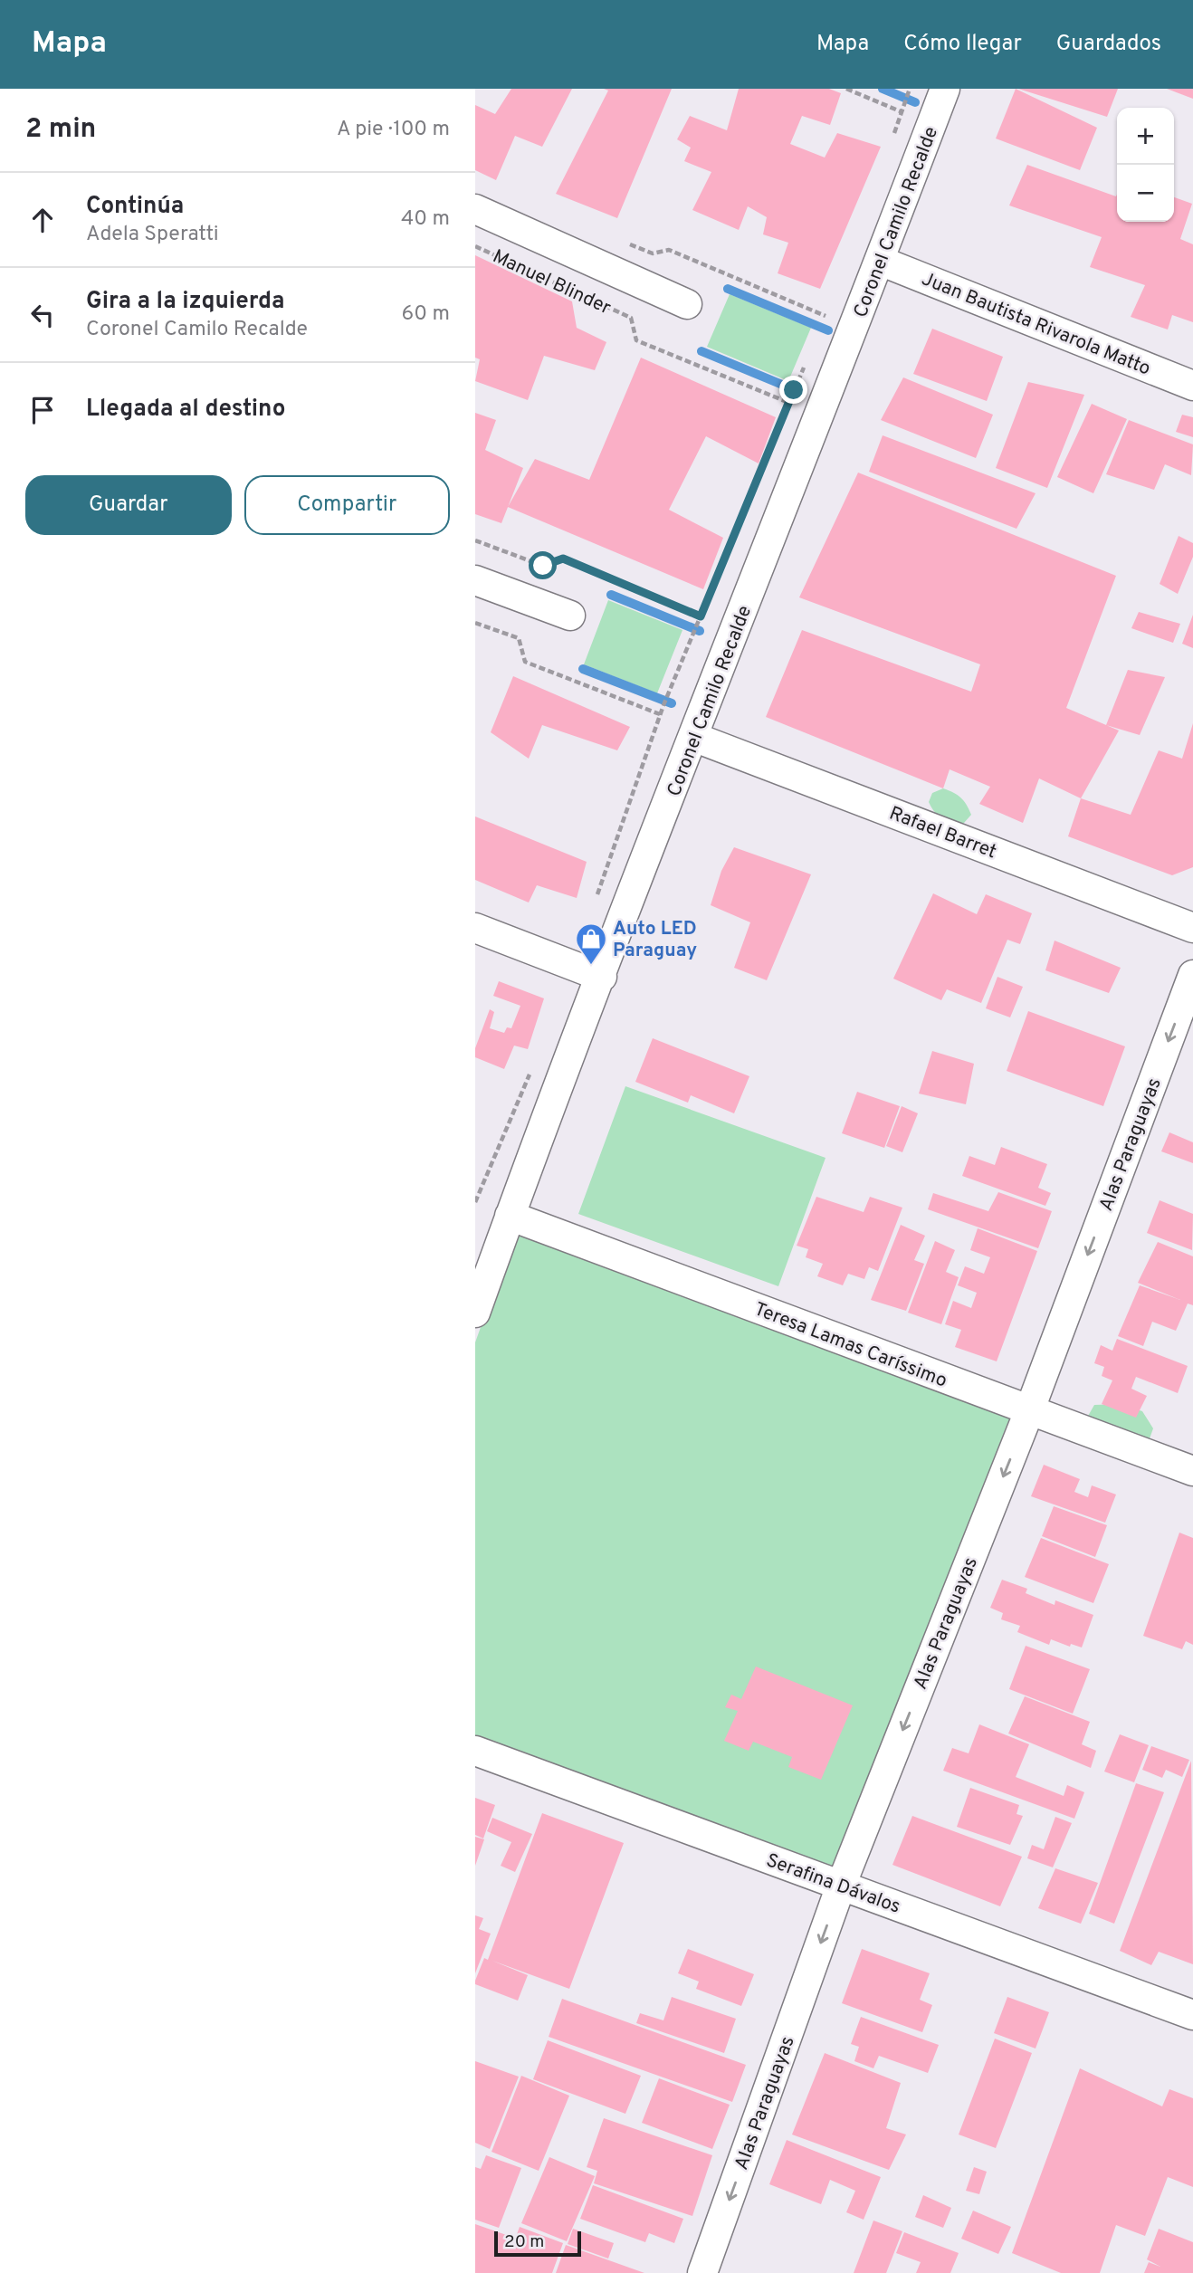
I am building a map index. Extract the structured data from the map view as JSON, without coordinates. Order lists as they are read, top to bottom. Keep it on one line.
{"streets":{"street":["Coronel Camilo Recalde","Manuel Blinder","Juan Bautista Rivarola Matto","Rafael Barret","Alas Paraguayas","Teresa Lamas Caríssimo","Serafina Dávalos"]},"crossings":[["Coronel Camilo Recalde","Manuel Blinder"],["Coronel Camilo Recalde","Juan Bautista Rivarola Matto"],["Coronel Camilo Recalde","Rafael Barret"],["Coronel Camilo Recalde","Teresa Lamas Caríssimo"],["Alas Paraguayas","Teresa Lamas Caríssimo"],["Alas Paraguayas","Serafina Dávalos"]],"one_way":["Alas Paraguayas"],"places":{"shop":["Auto LED Paraguay"]},"scale_bar":"20 m","page":{"header":"Mapa","nav":["Mapa","Cómo llegar","Guardados"],"heading":["2 min","A pie · 100 m"],"map_buttons":["+","−"],"list":[["Continúa","Adela Speratti","40 m"],["Gira a la izquierda","Coronel Camilo Recalde","60 m"],"Llegada al destino"],"buttons":["Guardar","Compartir"],"scale":"20 m"}}
